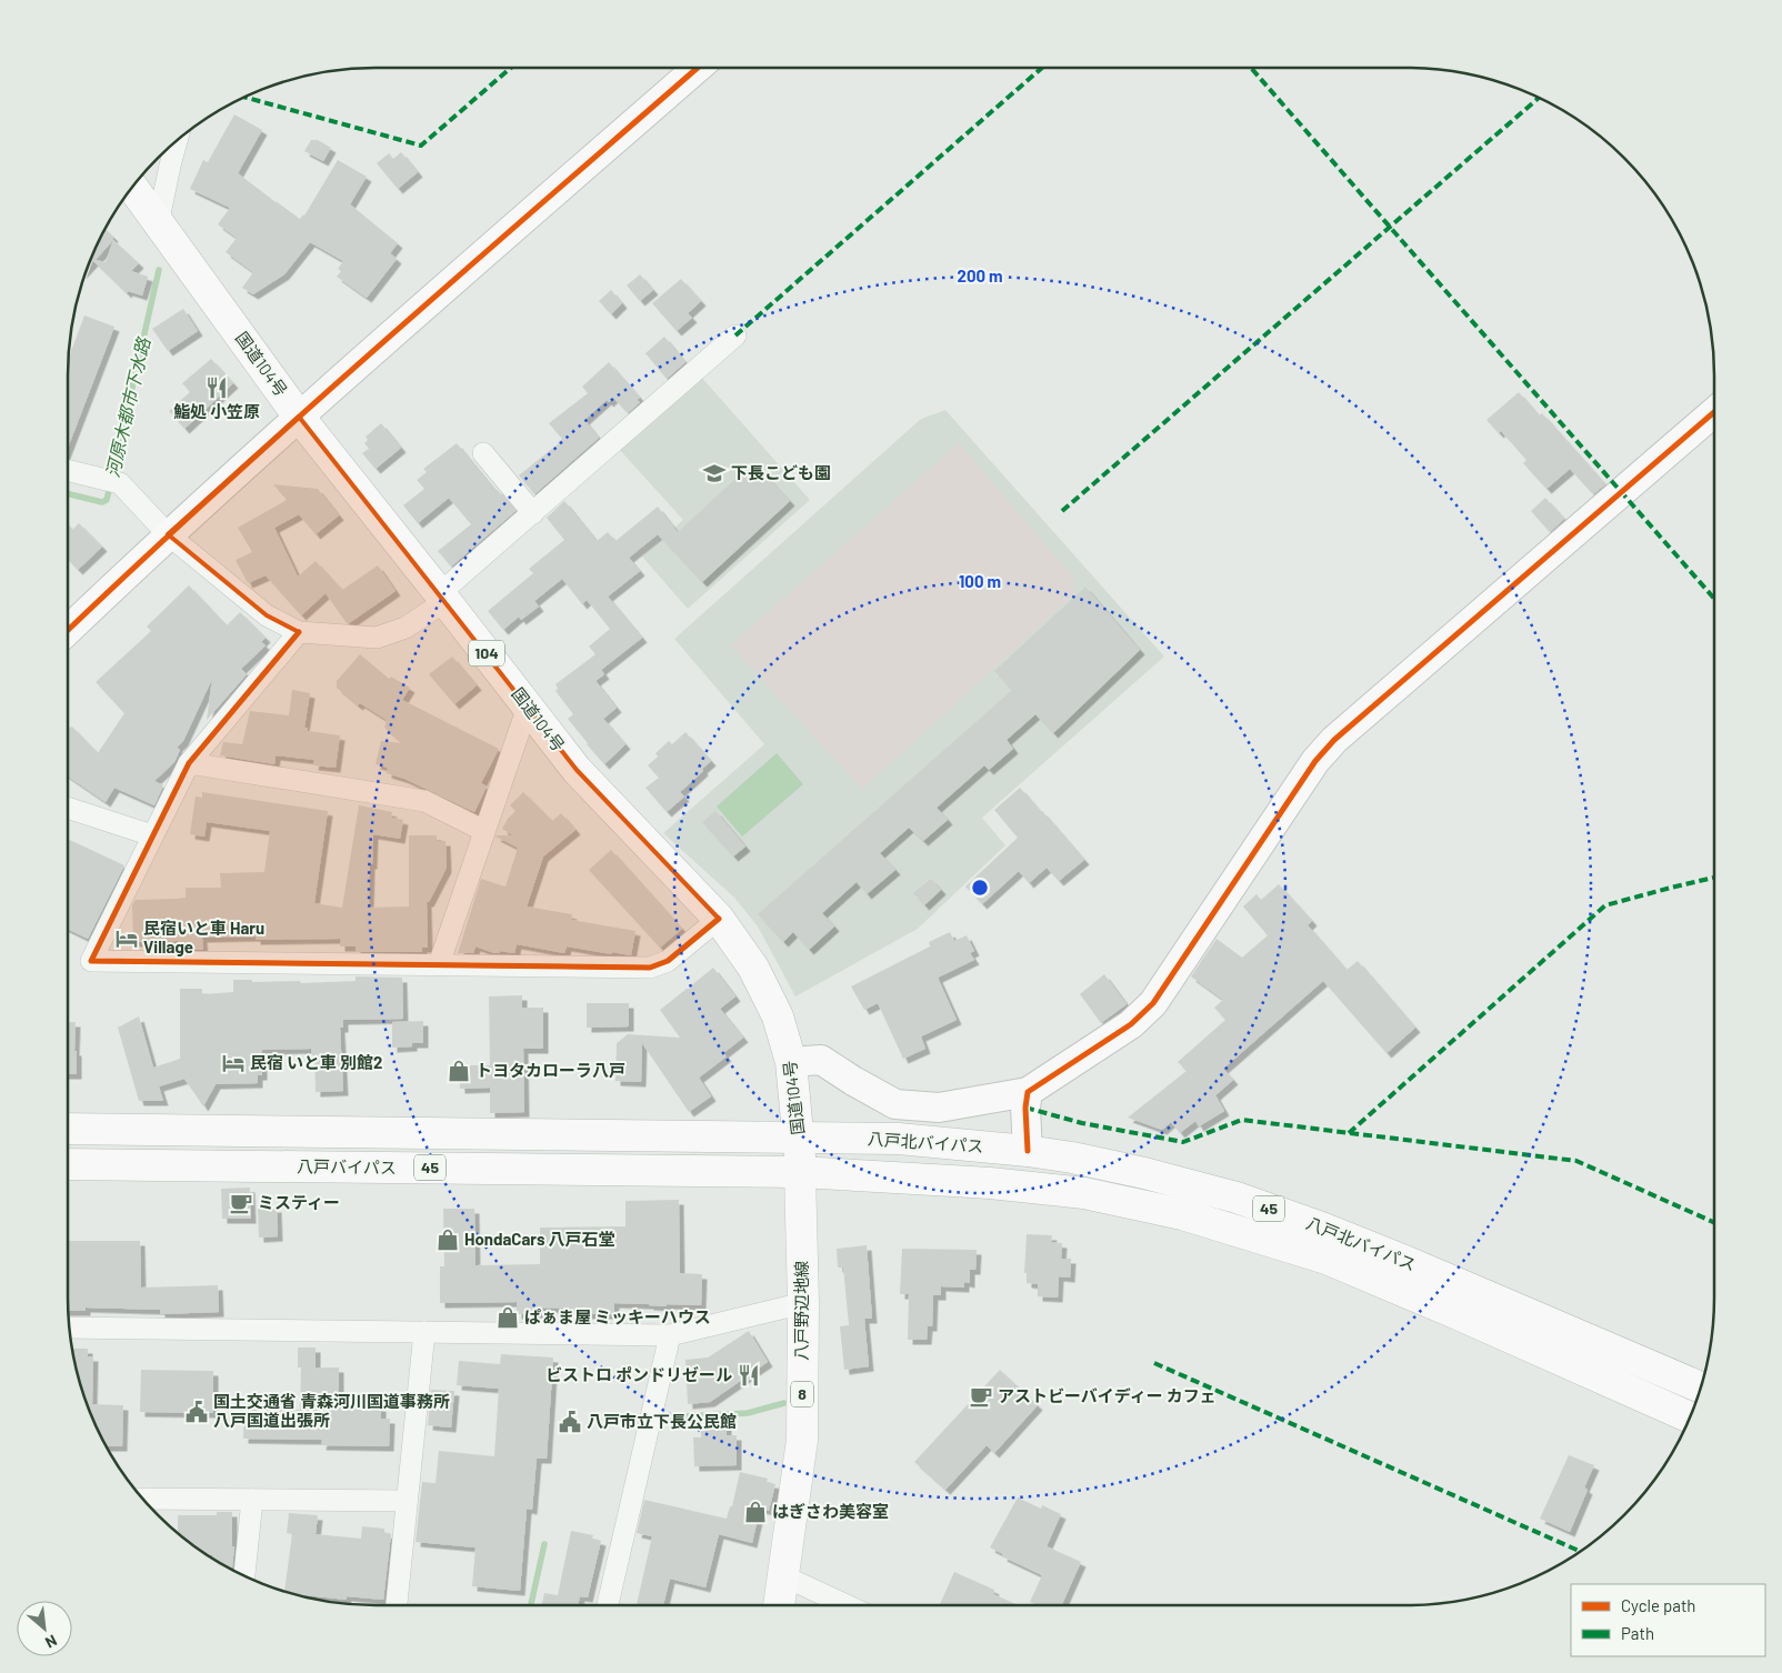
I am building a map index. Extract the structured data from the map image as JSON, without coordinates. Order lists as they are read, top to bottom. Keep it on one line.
{"streets":{"main road":["国道104号","104","八戸北バイパス","八戸バイパス","45","八戸野辺地線","8"]},"crossings":[["国道104号","八戸北バイパス"],["国道104号","八戸バイパス"],["国道104号","45"],["国道104号","八戸野辺地線"],["八戸北バイパス","八戸バイパス"],["八戸北バイパス","45"],["八戸北バイパス","八戸野辺地線"],["八戸バイパス","八戸野辺地線"]],"water":["河原木都市下水路"],"places":{"restaurant":["鮨処 小笠原","ビストロ ポンドリゼール"],"school or university":["下長こども園"],"hotel":["民宿いと車 Haru Village","民宿 いと車 別館2"],"shop":["トヨタカローラ八戸","HondaCars 八戸石堂","ぱぁま屋 ミッキーハウス","はぎさわ美容室"],"cafe":["ミスティー","アストビーバイディー カフェ"],"public building":["国土交通省 青森河川国道事務所 八戸国道出張所","八戸市立下長公民館"]},"legend":["Cycle path","Path"],"north":"bottom right","rings":["200 m","100 m"]}
